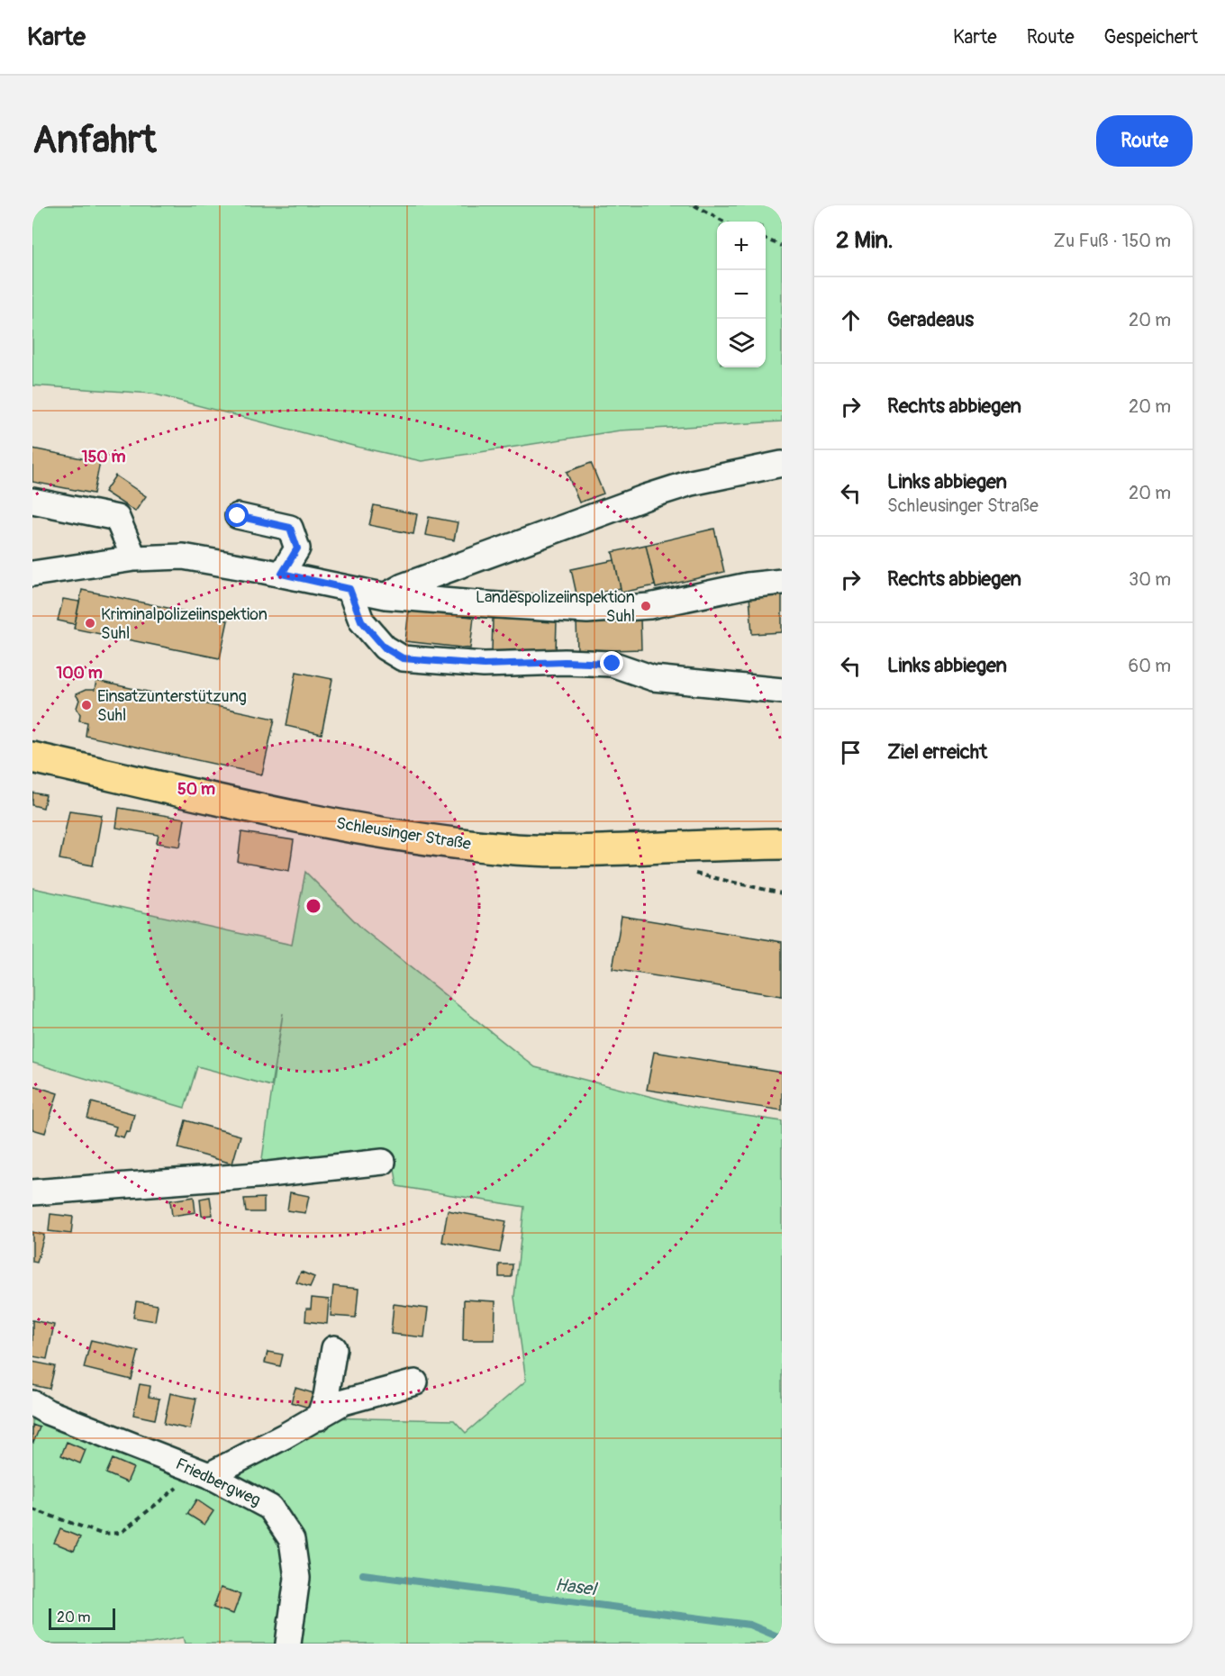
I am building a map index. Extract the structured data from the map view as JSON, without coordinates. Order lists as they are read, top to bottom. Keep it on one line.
{"streets":{"main road":["Schleusinger Straße"],"street":["Friedbergweg"]},"water":["Hasel"],"places":["Landespolizeiinspektion Suhl","Kriminalpolizeiinspektion Suhl","Einsatzunterstützung Suhl"],"scale_bar":"20 m","page":{"header":"Karte","nav":["Karte","Route","Gespeichert"],"buttons":"Route","title":"Anfahrt","heading":["2 Min.","Zu Fuß · 150 m"],"map_buttons":["+","−"],"list":[["Geradeaus","20 m"],["Rechts abbiegen","20 m"],["Links abbiegen","Schleusinger Straße","20 m"],["Rechts abbiegen","30 m"],["Links abbiegen","60 m"],"Ziel erreicht"],"scale":"20 m"},"rings":["150 m","100 m","50 m"]}
